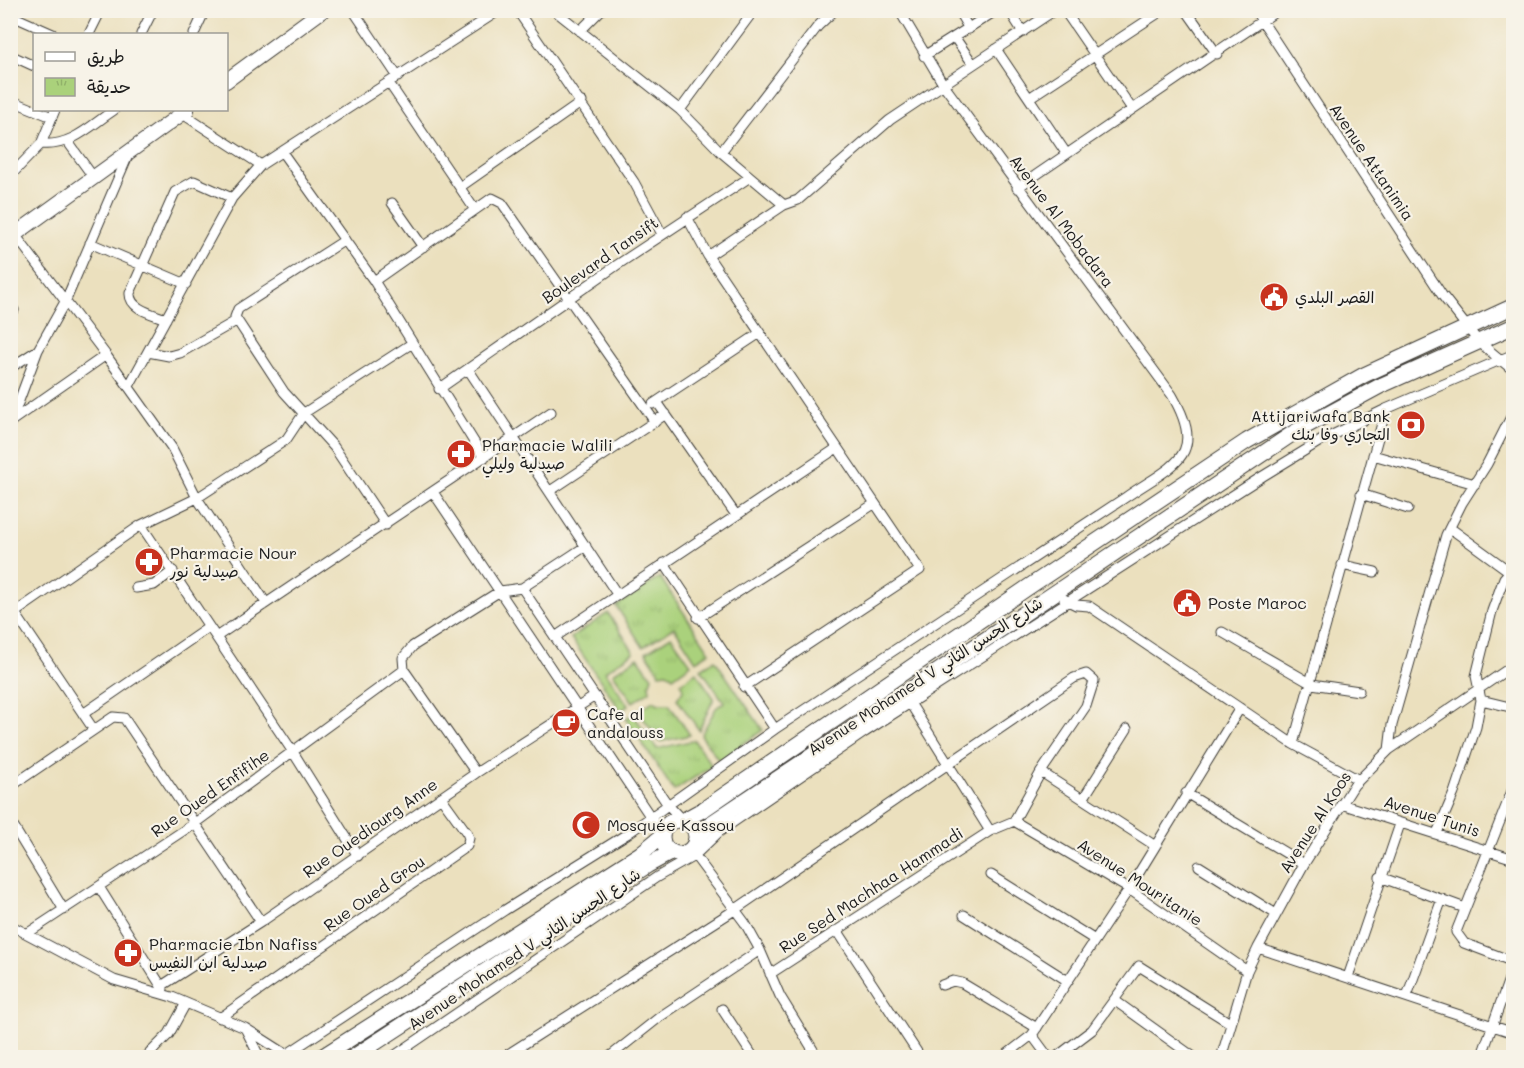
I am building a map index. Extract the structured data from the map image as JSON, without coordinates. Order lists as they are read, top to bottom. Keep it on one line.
{"streets":{"street":["Avenue Attanimia","Avenue Al Mobadara","Boulevard Tansift","Avenue Mohamed V شارع الحسن الثاني","Rue Oued Enfifihe","Avenue Tunis","Avenue Al Koos","Rue Ouediourg Anne","Avenue Mouritanie","Rue Sed Machhaa Hammadi","Rue Oued Grou"]},"crossings":[["Avenue Attanimia","Avenue Mohamed V شارع الحسن الثاني"],["Avenue Tunis","Avenue Al Koos"],["Avenue Al Koos","Avenue Mouritanie"],["Rue Ouediourg Anne","Rue Oued Grou"],["Avenue Mouritanie","Rue Sed Machhaa Hammadi"]],"places":{"public building":["القصر البلدي","Poste Maroc"],"bank":["Attijariwafa Bank التجاري وفا بنك"],"pharmacy":["Pharmacie Walili صيدلية وليلي","Pharmacie Nour صيدلية نور","Pharmacie Ibn Nafiss صيدلية ابن النفيس"],"cafe":["Cafe al andalouss"],"mosque":["Mosquée Kassou"]},"legend":["طريق","حديقة"]}
